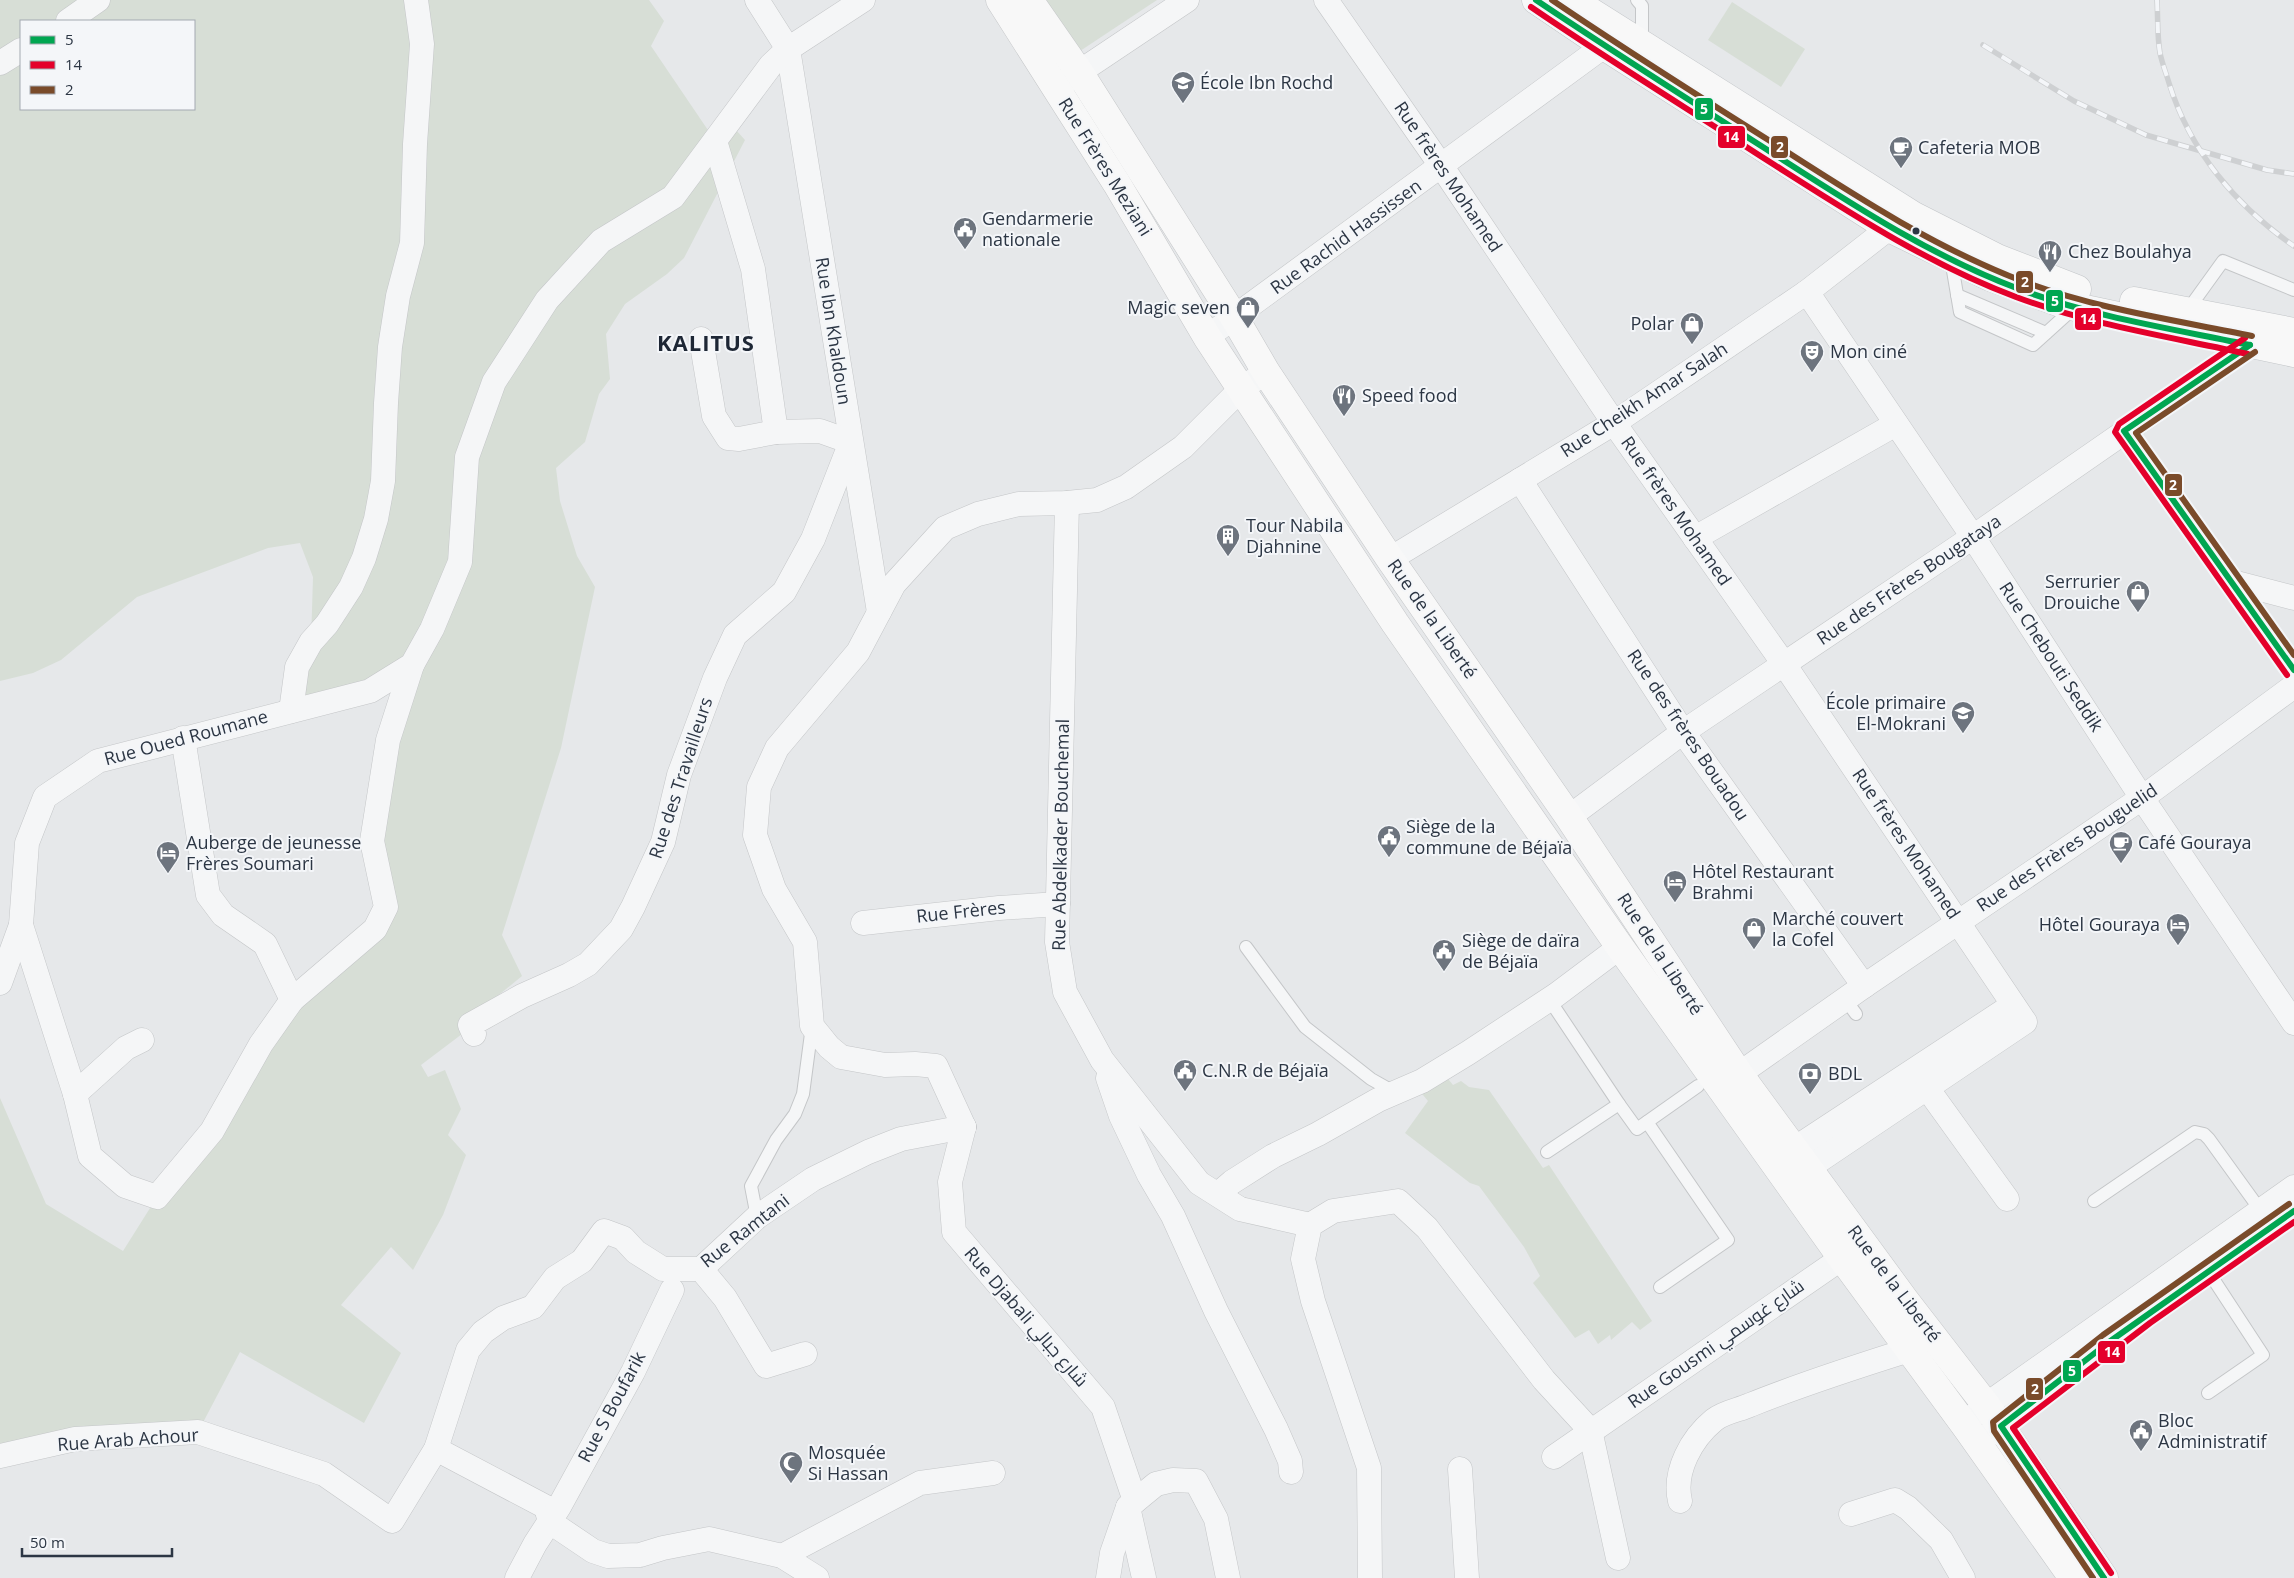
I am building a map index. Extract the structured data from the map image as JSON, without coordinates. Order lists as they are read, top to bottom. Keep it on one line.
{"streets":{"main road":["Rue Frères Meziani","Rue de la Liberté"],"street":["Rue frères Mohamed","Rue Rachid Hassissen","Rue Ibn Khaldoun","Rue Cheikh Amar Salah","Rue des Frères Bougataya","Rue Chebouti Seddik","Rue des frères Bouadou","Rue Oued Roumane","Rue des Travailleurs","Rue Abdelkader Bouchemal","Rue des Frères Bouguelid","Rue Frères","Rue Ramtani","Rue Djabali شارع جبالي","Rue Gousmi شارع غوسمي","Rue S Boufarik","Rue Arab Achour"]},"crossings":[["Rue Frères Meziani","Rue Rachid Hassissen"],["Rue Frères Meziani","Rue de la Liberté"],["Rue frères Mohamed","Rue Rachid Hassissen"],["Rue frères Mohamed","Rue Cheikh Amar Salah"],["Rue frères Mohamed","Rue des Frères Bougataya"],["Rue frères Mohamed","Rue des Frères Bouguelid"],["Rue Rachid Hassissen","Rue de la Liberté"],["Rue Ibn Khaldoun","Rue des Travailleurs"],["Rue Cheikh Amar Salah","Rue de la Liberté"],["Rue Cheikh Amar Salah","Rue Chebouti Seddik"],["Rue Cheikh Amar Salah","Rue des frères Bouadou"],["Rue des Frères Bougataya","Rue de la Liberté"],["Rue des Frères Bougataya","Rue Chebouti Seddik"],["Rue des Frères Bougataya","Rue des frères Bouadou"],["Rue de la Liberté","Rue des Frères Bouguelid"],["Rue de la Liberté","Rue Gousmi شارع غوسمي"],["Rue Chebouti Seddik","Rue des Frères Bouguelid"],["Rue des frères Bouadou","Rue des Frères Bouguelid"],["Rue Abdelkader Bouchemal","Rue Frères"],["Rue Ramtani","Rue Djabali شارع جبالي"],["Rue Ramtani","Rue Arab Achour"]],"districts":["KALITUS"],"places":{"school or university":["École Ibn Rochd","École primaire El-Mokrani"],"cafe":["Cafeteria MOB","Café Gouraya"],"public building":["Gendarmerie nationale","Siège de la commune de Béjaïa","Siège de daïra de Béjaïa","C.N.R de Béjaïa","Bloc Administratif"],"restaurant":["Chez Boulahya","Speed food"],"shop":["Magic seven","Polar","Serrurier Drouiche","Marché couvert la Cofel"],"theatre":["Mon ciné"],"building":["Tour Nabila Djahnine"],"hotel":["Auberge de jeunesse Frères Soumari","Hôtel Restaurant Brahmi","Hôtel Gouraya"],"bank":["BDL"],"mosque":["Mosquée Si Hassan"]},"lines":["transit line 5","transit line 2","transit line 14"],"legend":["5","14","2"],"scale_bar":"50 m"}
